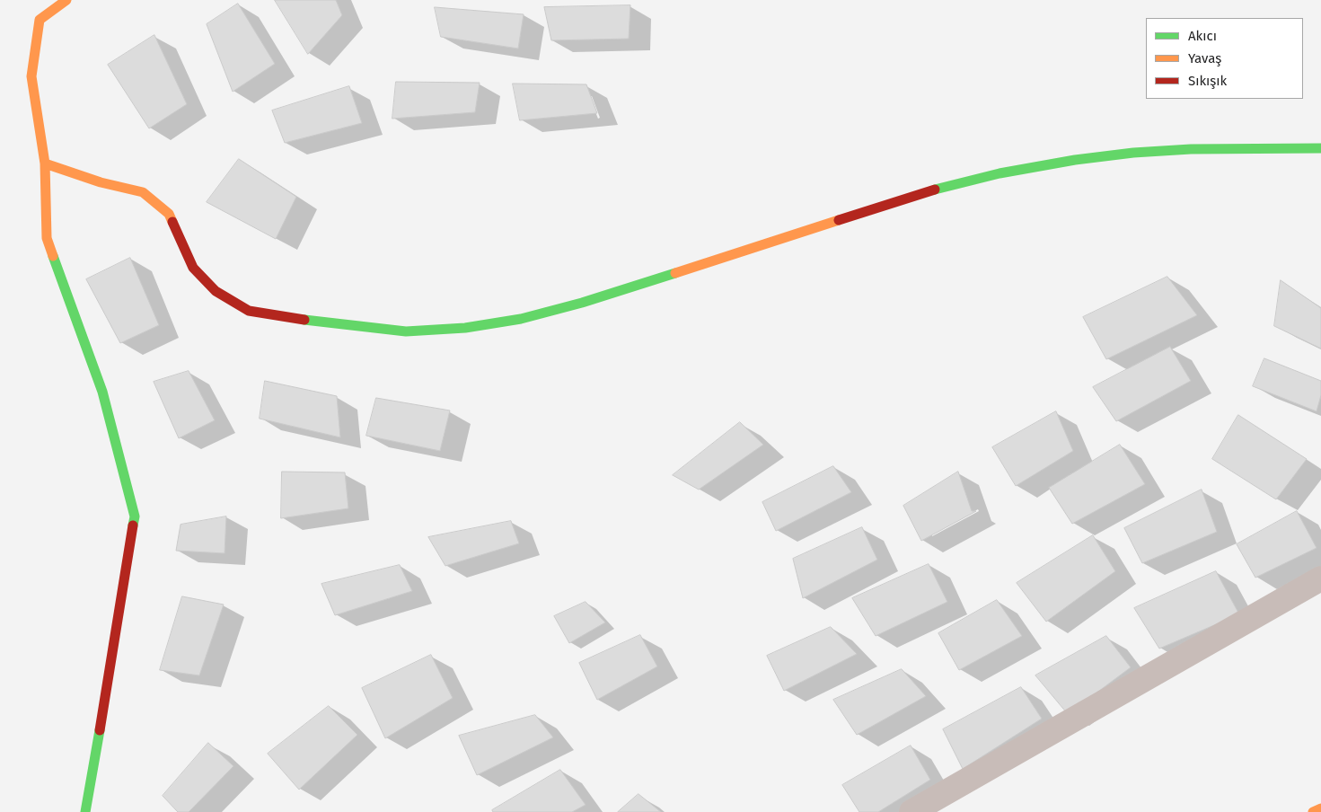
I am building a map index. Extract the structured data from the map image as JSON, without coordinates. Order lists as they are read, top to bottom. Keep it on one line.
{"legend":["Akıcı","Yavaş","Sıkışık"]}
